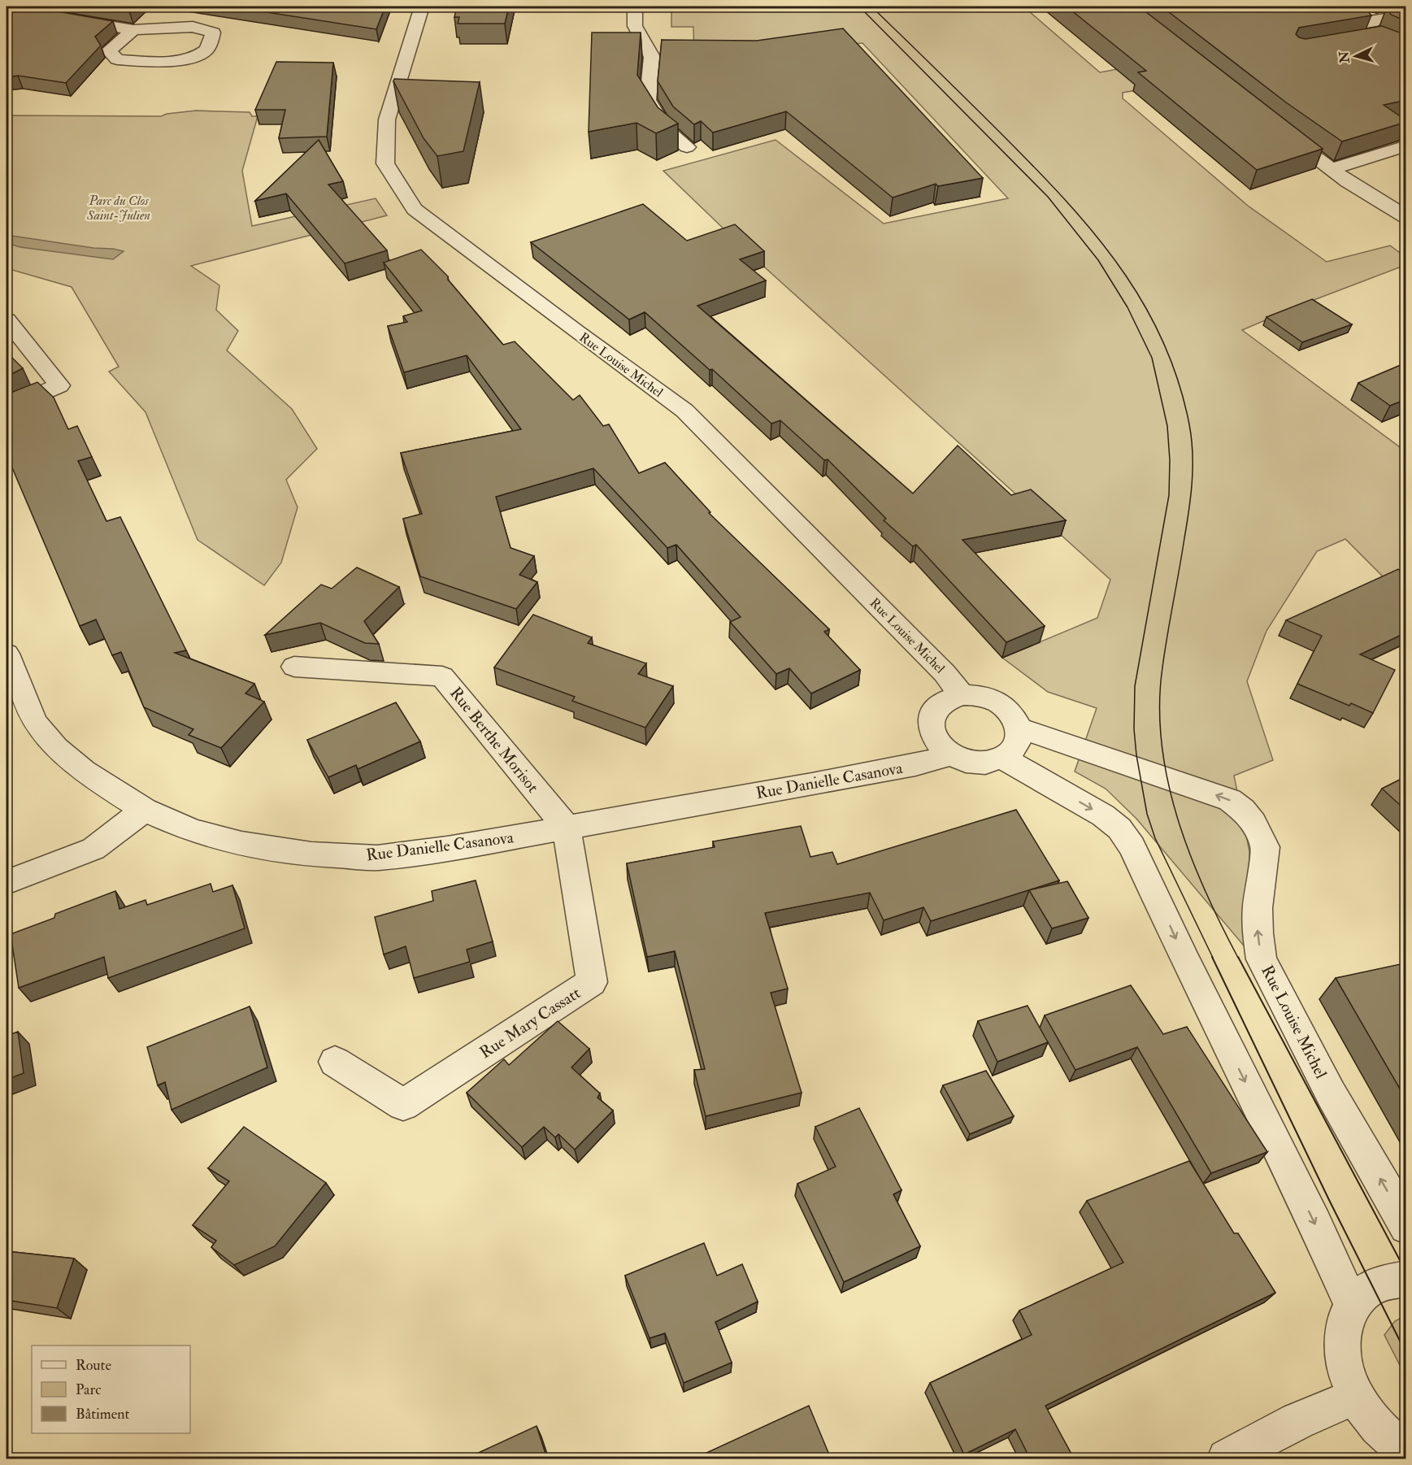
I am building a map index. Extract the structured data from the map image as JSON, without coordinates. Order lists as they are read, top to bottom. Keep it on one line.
{"streets":{"street":["Rue Louise Michel","Rue Berthe Morisot","Rue Danielle Casanova","Rue Mary Cassatt"]},"crossings":[["Rue Louise Michel","Rue Danielle Casanova"],["Rue Berthe Morisot","Rue Danielle Casanova"],["Rue Berthe Morisot","Rue Mary Cassatt"],["Rue Danielle Casanova","Rue Mary Cassatt"]],"parks":["Parc du Clos Saint-Julien"],"legend":["Route","Parc","Bâtiment"],"north":"left"}
